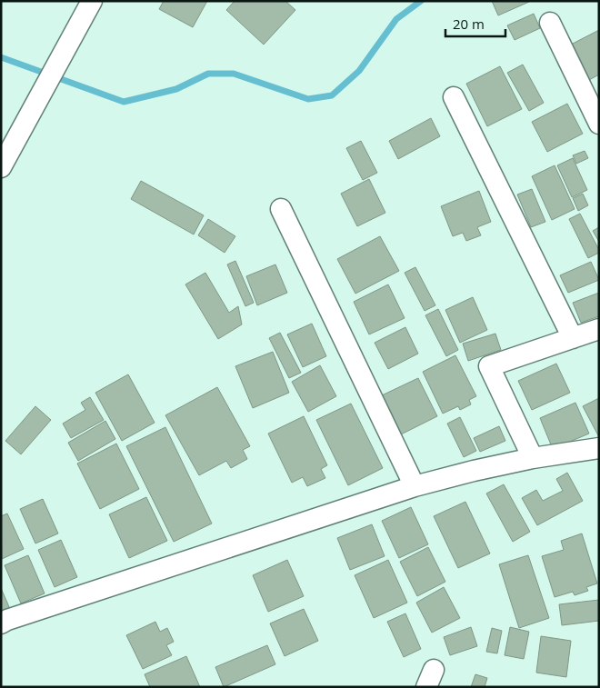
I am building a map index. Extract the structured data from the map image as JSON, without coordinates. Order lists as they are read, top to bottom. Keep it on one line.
{"scale_bar":"20 m"}
